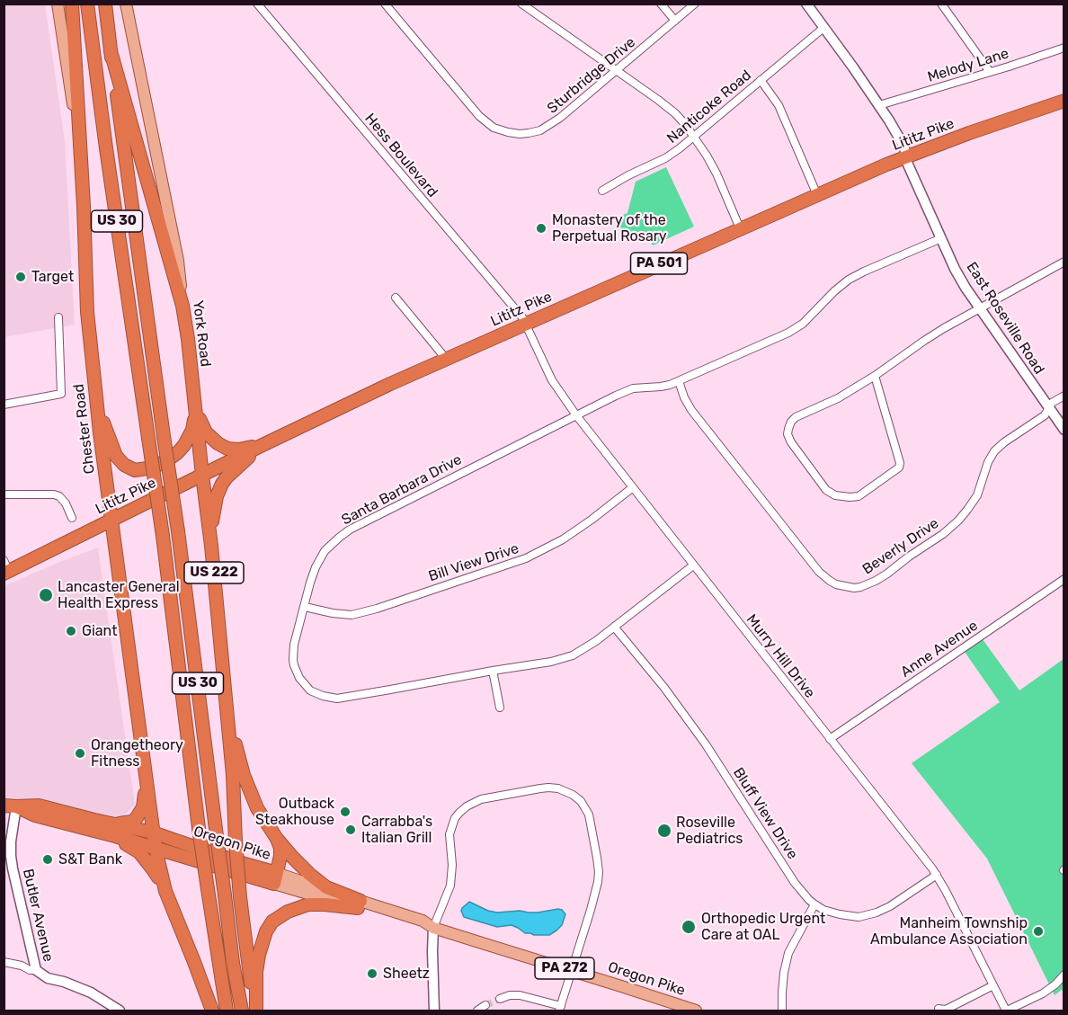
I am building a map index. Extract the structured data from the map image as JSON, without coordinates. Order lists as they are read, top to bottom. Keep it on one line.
{"streets":{"highway":["Lititz Pike","US 30","PA 501","York Road","Chester Road","US 222","Oregon Pike","PA 272"],"street":["Melody Lane","Sturbridge Drive","Nanticoke Road","Hess Boulevard","East Roseville Road","Santa Barbara Drive","Beverly Drive","Bill View Drive","Anne Avenue","Murry Hill Drive","Bluff View Drive","Butler Avenue"]},"crossings":[["Melody Lane","East Roseville Road"],["Nanticoke Road","East Roseville Road"],["Lititz Pike","Hess Boulevard"],["Lititz Pike","East Roseville Road"],["Lititz Pike","York Road"],["Lititz Pike","Chester Road"],["Lititz Pike","Murry Hill Drive"],["Hess Boulevard","Murry Hill Drive"],["East Roseville Road","Santa Barbara Drive"],["East Roseville Road","Beverly Drive"],["York Road","US 222"],["Chester Road","Oregon Pike"],["Santa Barbara Drive","Beverly Drive"],["Santa Barbara Drive","Bill View Drive"],["Santa Barbara Drive","Murry Hill Drive"],["Santa Barbara Drive","Bluff View Drive"],["Bill View Drive","Murry Hill Drive"],["Anne Avenue","Murry Hill Drive"],["Murry Hill Drive","Bluff View Drive"],["Oregon Pike","Butler Avenue"]],"places":["Monastery of the Perpetual Rosary","Target","Lancaster General Health Express","Giant","Orangetheory Fitness","Outback Steakhouse","Carrabba's Italian Grill","Roseville Pediatrics","S&T Bank","Orthopedic Urgent Care at OAL","Manheim Township Ambulance Association","Sheetz"]}
